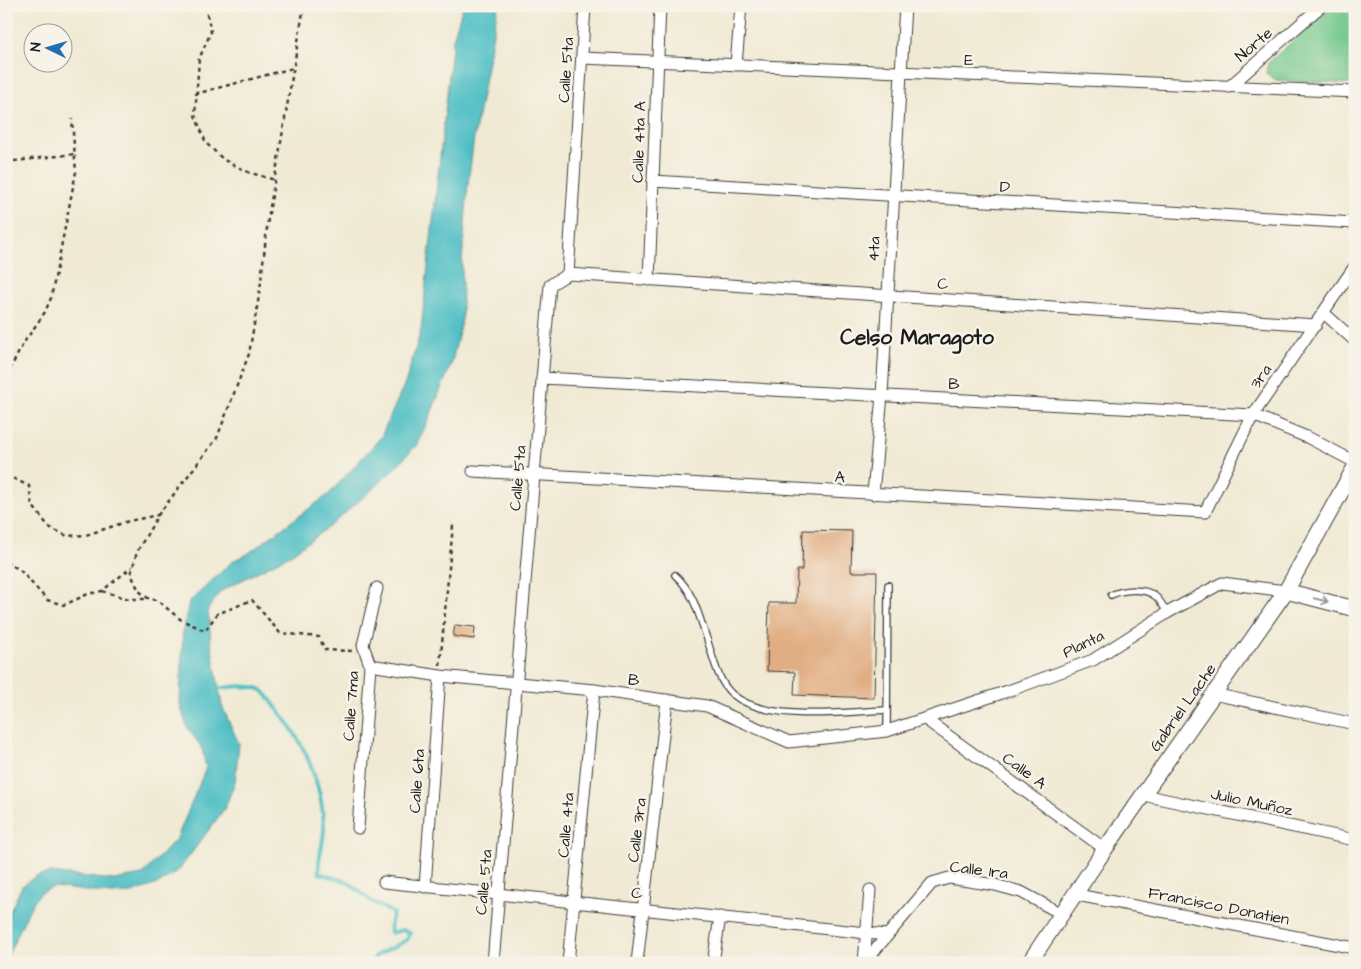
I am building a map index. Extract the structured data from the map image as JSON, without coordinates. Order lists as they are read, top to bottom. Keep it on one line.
{"streets":{"street":["Norte","E","Calle 5ta","Calle 4ta A","D","4ta","C","3ra","B","A","Planta","Calle 7ma","Gabriel Lache","Calle A","Calle 6ta","Julio Muñoz","Calle 4ta","Calle 3ra","Calle 1ra","Francisco Donatien"]},"crossings":[["Norte","E"],["E","Calle 5ta"],["E","Calle 4ta A"],["E","4ta"],["Calle 5ta","C"],["Calle 5ta","B"],["Calle 5ta","A"],["Calle 4ta A","D"],["Calle 4ta A","C"],["D","4ta"],["4ta","C"],["4ta","B"],["4ta","A"],["C","3ra"],["C","Calle 6ta"],["C","Calle 4ta"],["C","Calle 3ra"],["C","Calle 1ra"],["3ra","B"],["3ra","A"],["B","Planta"],["B","Calle 7ma"],["B","Calle 6ta"],["B","Calle 4ta"],["B","Calle 3ra"],["Planta","Gabriel Lache"],["Planta","Calle A"],["Gabriel Lache","Calle A"],["Gabriel Lache","Julio Muñoz"],["Gabriel Lache","Calle 1ra"],["Gabriel Lache","Francisco Donatien"]],"districts":["Celso Maragoto"],"north":"left"}
